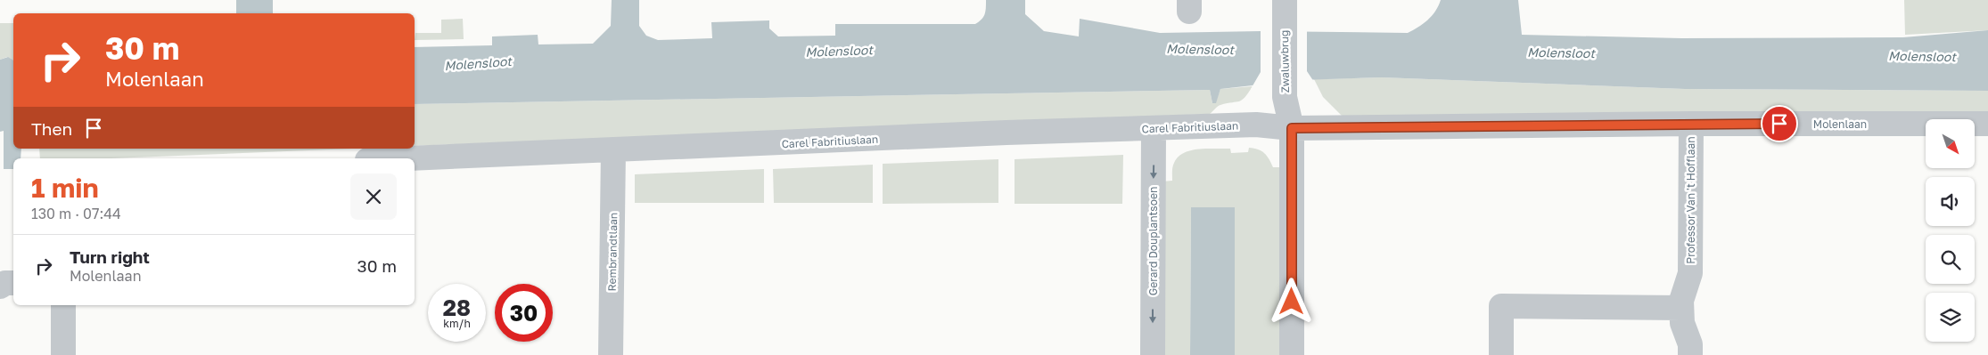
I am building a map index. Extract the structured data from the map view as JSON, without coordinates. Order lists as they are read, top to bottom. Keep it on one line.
{"streets":{"street":["Zwaluwbrug","Molenlaan","Carel Fabritiuslaan","Professor Van 't Hofflaan","Gerard Douplantsoen","Rembrandtlaan"]},"crossings":[["Zwaluwbrug","Molenlaan"],["Zwaluwbrug","Carel Fabritiuslaan"],["Molenlaan","Carel Fabritiuslaan"],["Molenlaan","Professor Van 't Hofflaan"],["Carel Fabritiuslaan","Gerard Douplantsoen"],["Carel Fabritiuslaan","Rembrandtlaan"]],"one_way":["Gerard Douplantsoen"],"water":["Molensloot"],"north":"bottom right","page":{"turn":["30 m","Molenlaan"],"then":"Then","heading":["1 min","130 m · 07:44"],"list":[{"name":"Turn right","note":"Molenlaan","value":"30 m"}],"speed":"28 km/h","limit":"30"}}
